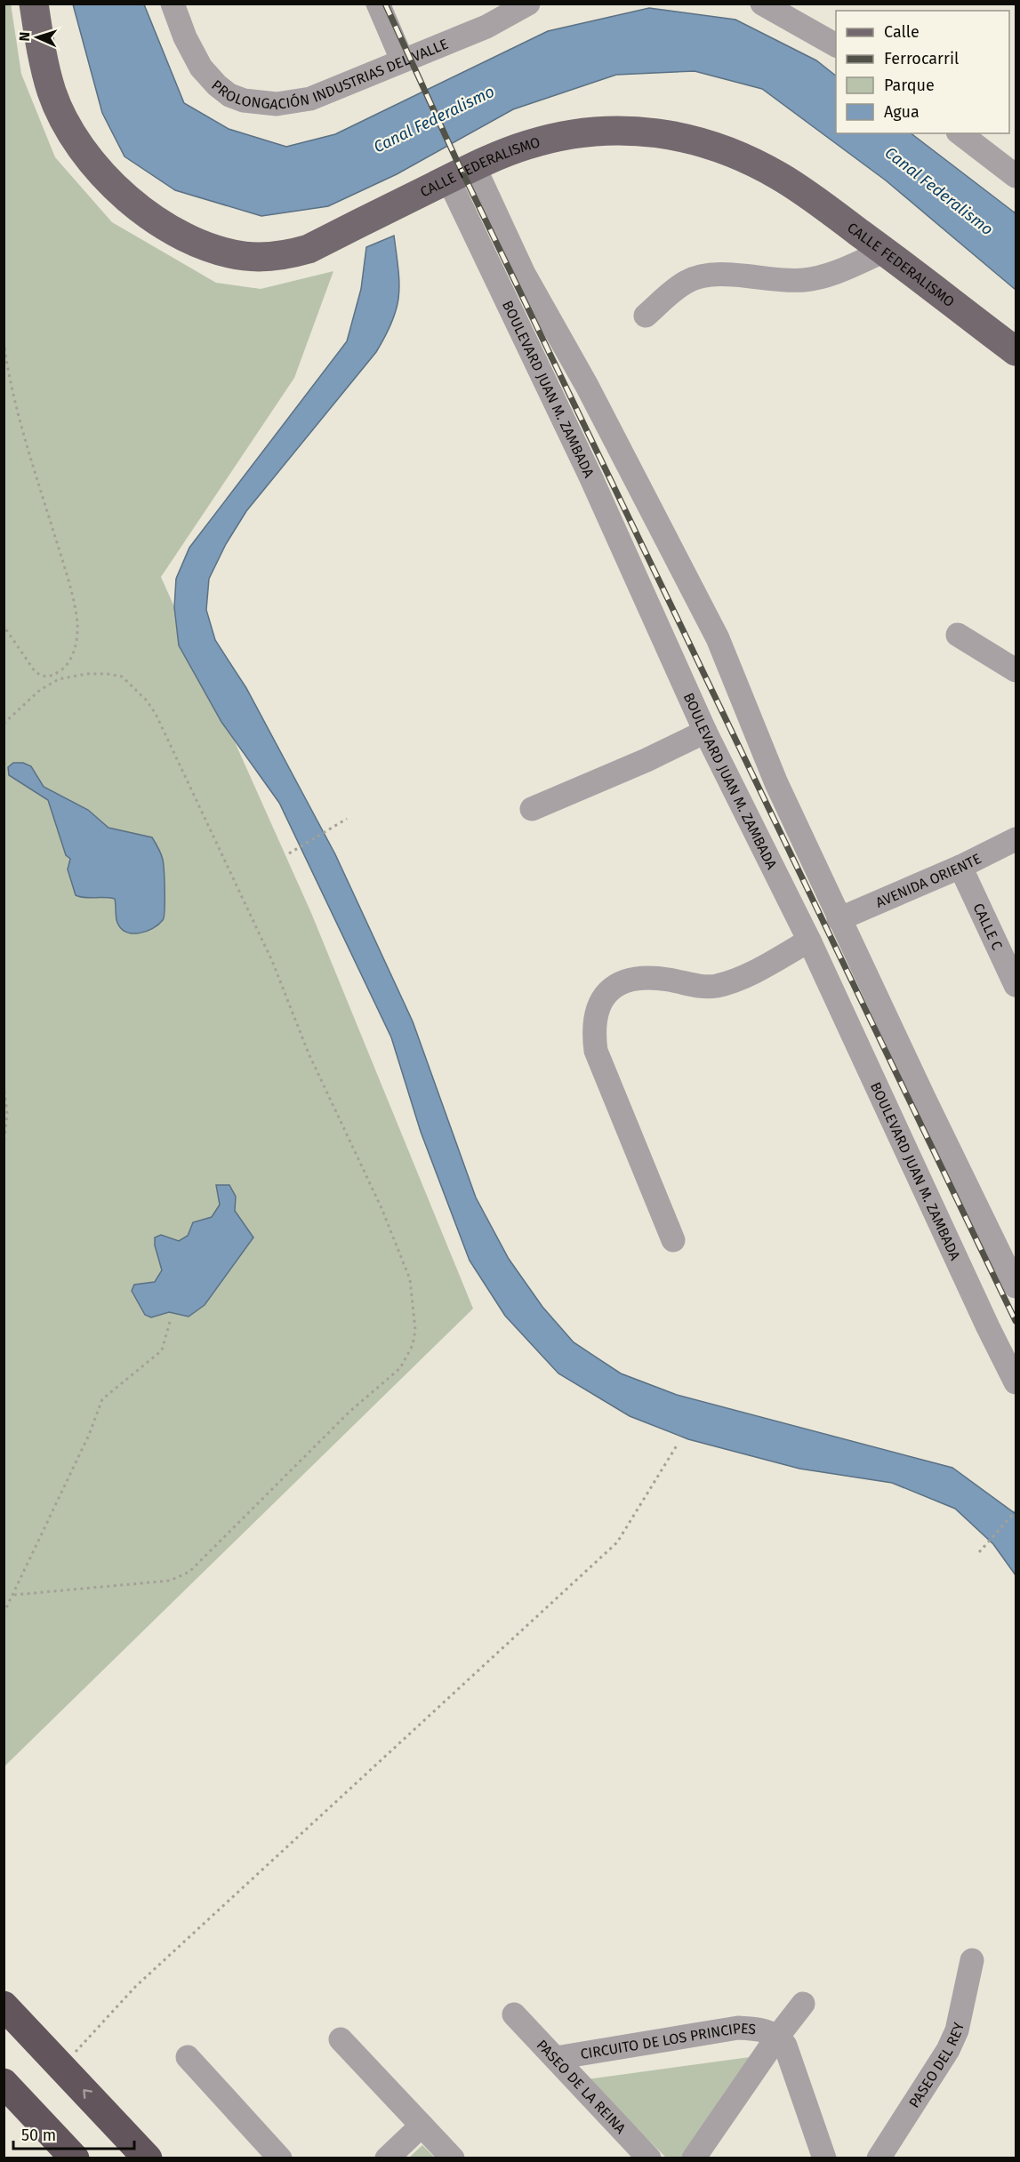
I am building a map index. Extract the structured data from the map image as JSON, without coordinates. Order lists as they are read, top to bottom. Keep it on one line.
{"streets":{"main road":["CALLE FEDERALISMO"],"street":["PROLONGACIÓN INDUSTRIAS DEL VALLE","BOULEVARD JUAN M. ZAMBADA","AVENIDA ORIENTE","CALLE C","CIRCUITO DE LOS PRINCIPES","PASEO DEL REY","PASEO DE LA REINA"]},"crossings":[["CALLE FEDERALISMO","BOULEVARD JUAN M. ZAMBADA"],["BOULEVARD JUAN M. ZAMBADA","AVENIDA ORIENTE"],["AVENIDA ORIENTE","CALLE C"],["CIRCUITO DE LOS PRINCIPES","PASEO DE LA REINA"]],"water":["Canal Federalismo"],"legend":["Calle","Ferrocarril","Parque","Agua"],"scale_bar":"50 m","north":"left"}
